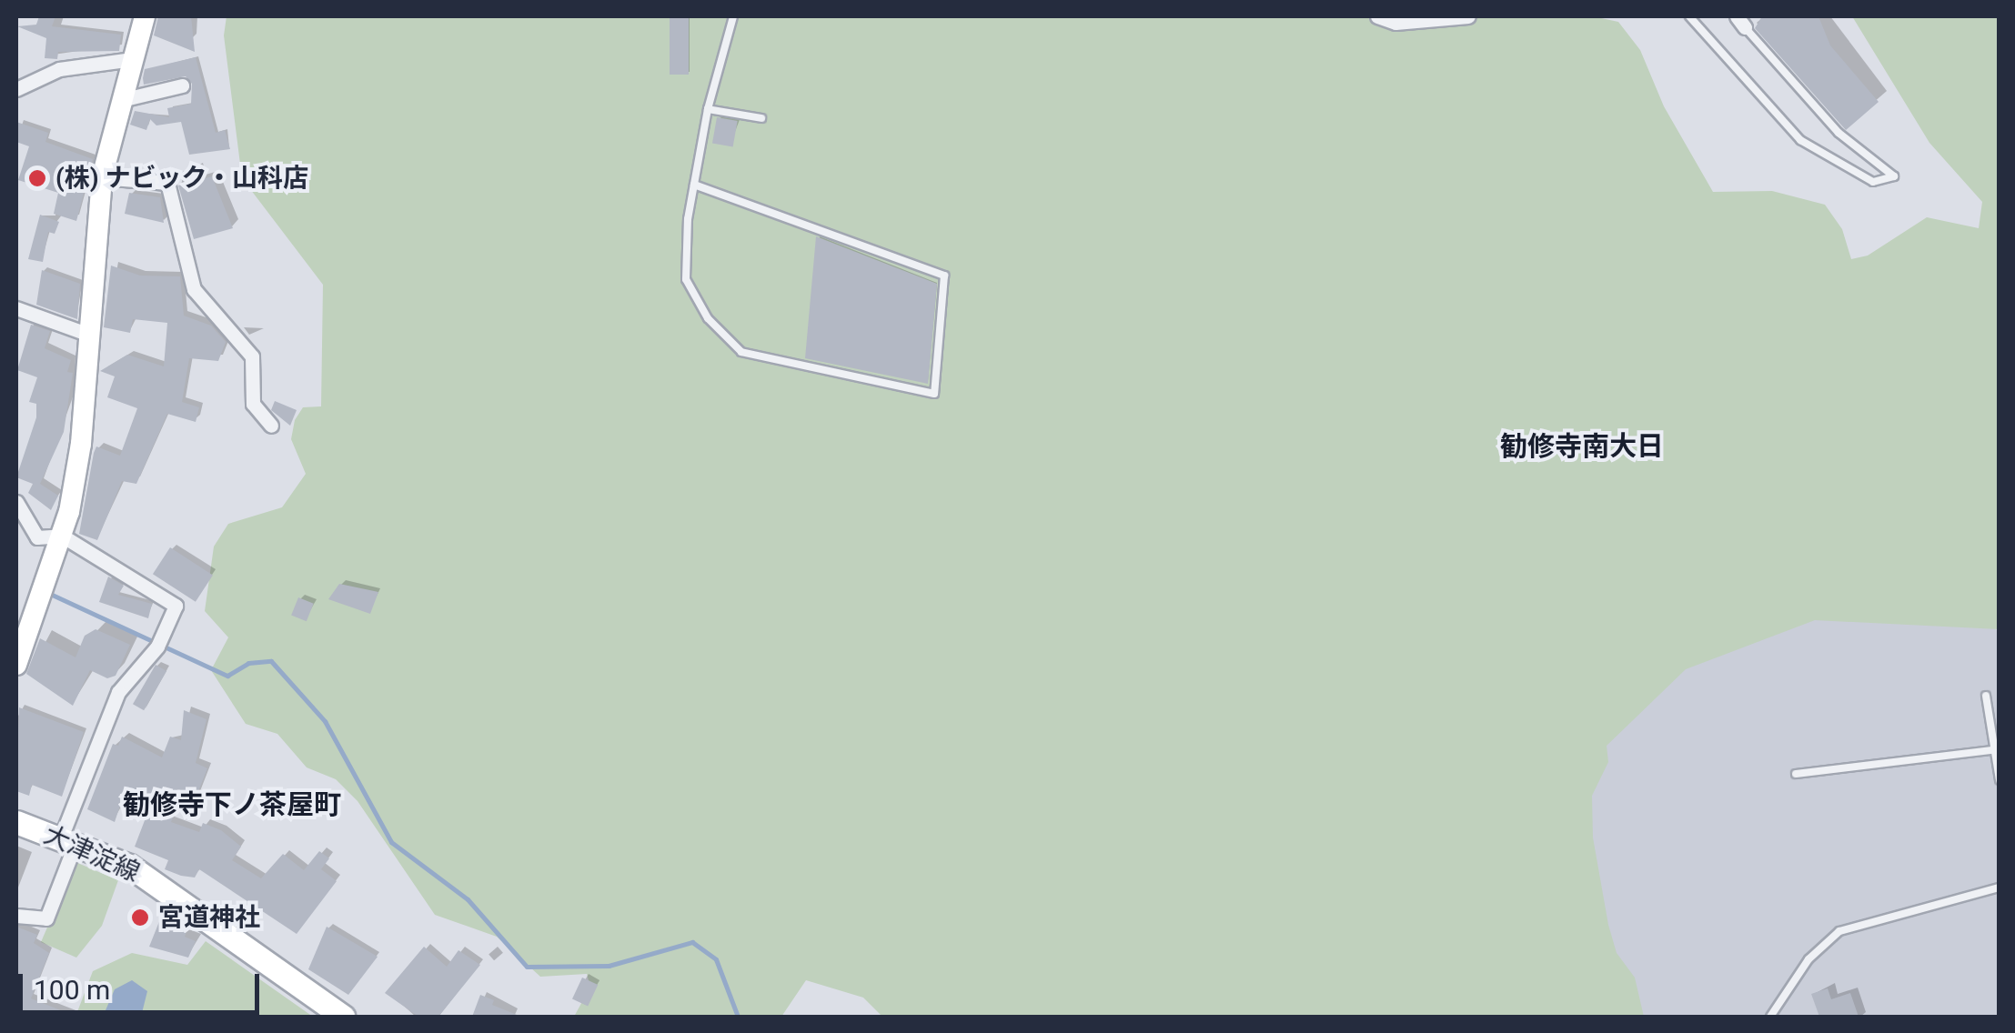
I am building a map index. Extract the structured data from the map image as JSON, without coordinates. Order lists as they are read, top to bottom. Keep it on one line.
{"streets":{"main road":["大津淀線"]},"districts":["勧修寺南大日","勧修寺下ノ茶屋町"],"places":["(株) ナビック・山科店","宮道神社"],"scale_bar":"100 m"}
